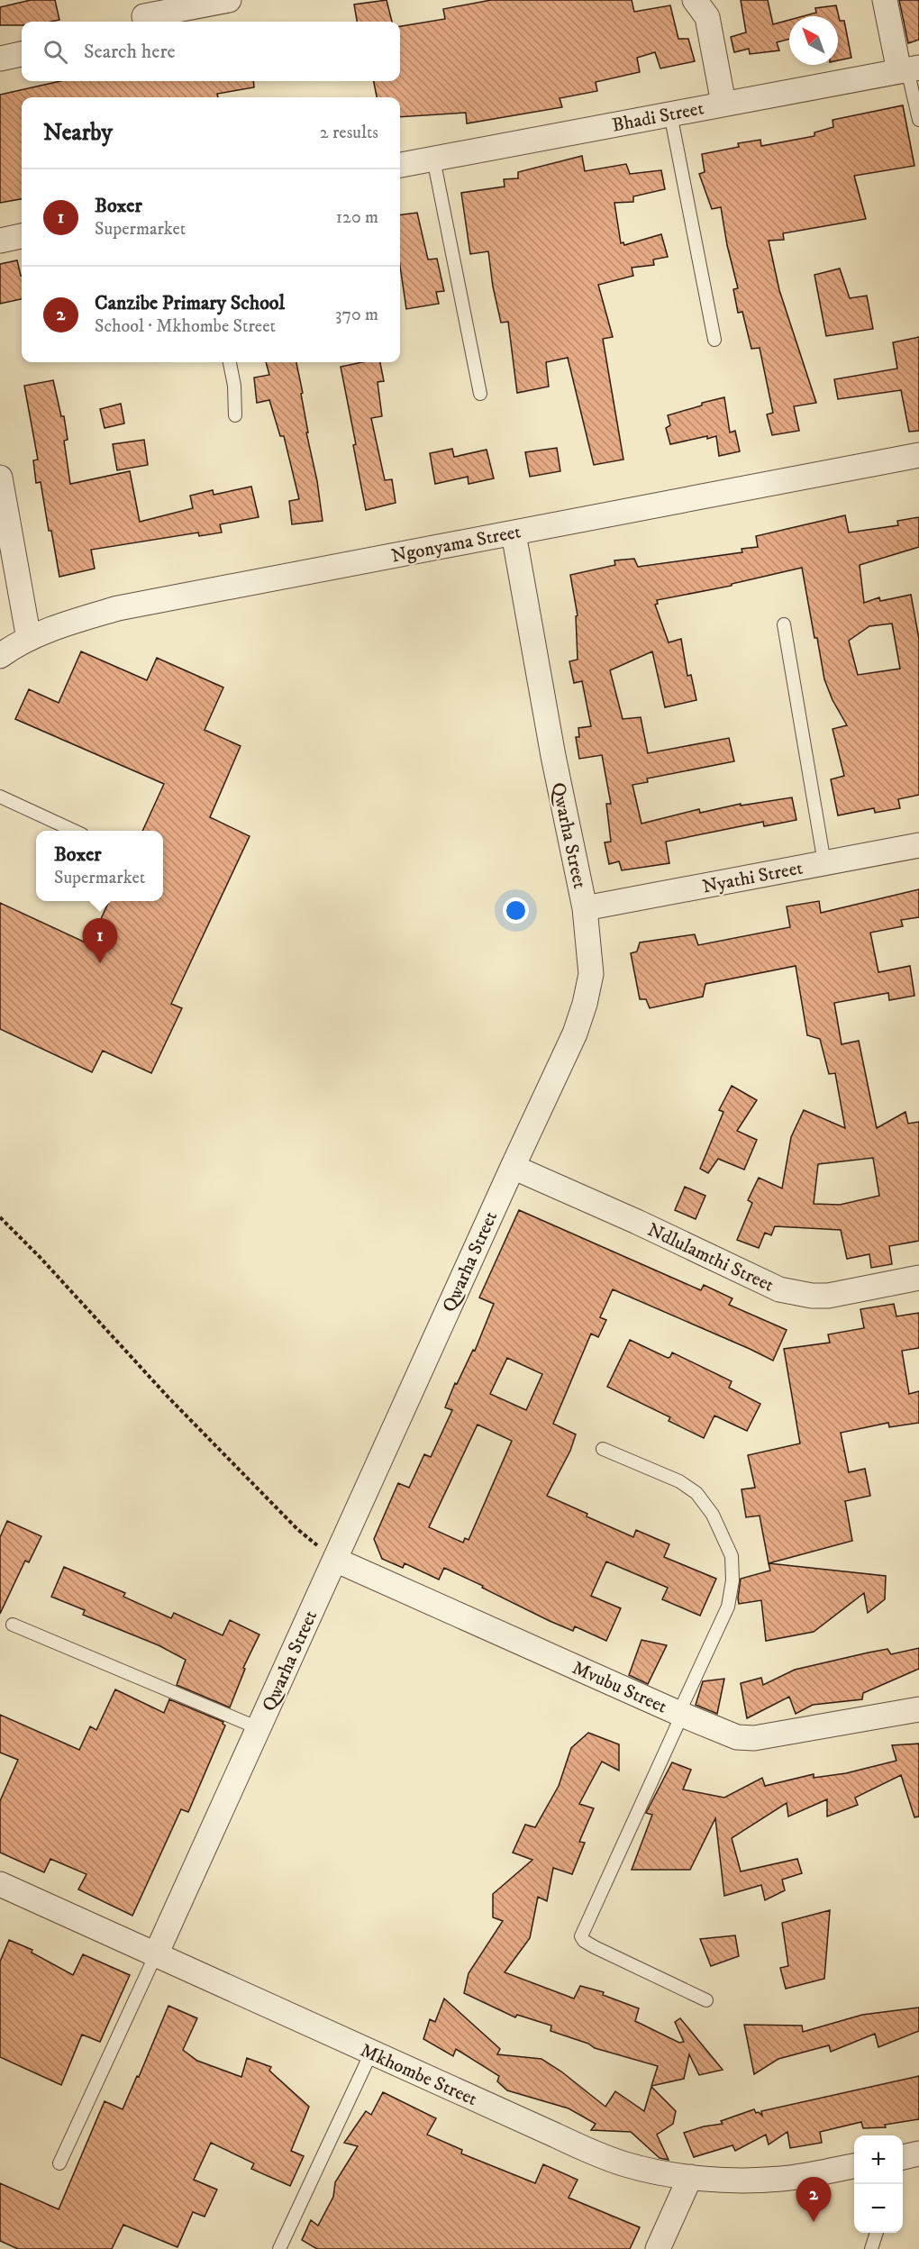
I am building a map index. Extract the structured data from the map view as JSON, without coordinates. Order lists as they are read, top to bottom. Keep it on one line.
{"streets":{"street":["Bhadi Street","Ngonyama Street","Qwarha Street","Nyathi Street","Ndlulamthi Street","Mvubu Street","Mkhombe Street"]},"crossings":[["Ngonyama Street","Qwarha Street"],["Qwarha Street","Nyathi Street"],["Qwarha Street","Ndlulamthi Street"],["Qwarha Street","Mvubu Street"],["Qwarha Street","Mkhombe Street"]],"north":"top left","page":{"search":"Search here","heading":["Nearby","2 results"],"list":[{"mark":"1","name":"Boxer","note":"Supermarket","value":"120 m"},{"mark":"2","name":"Canzibe Primary School","note":"School · Mkhombe Street","value":"370 m"}],"popup":["Boxer","Supermarket"],"pins":["1","2"],"map_buttons":["+","−"]}}
